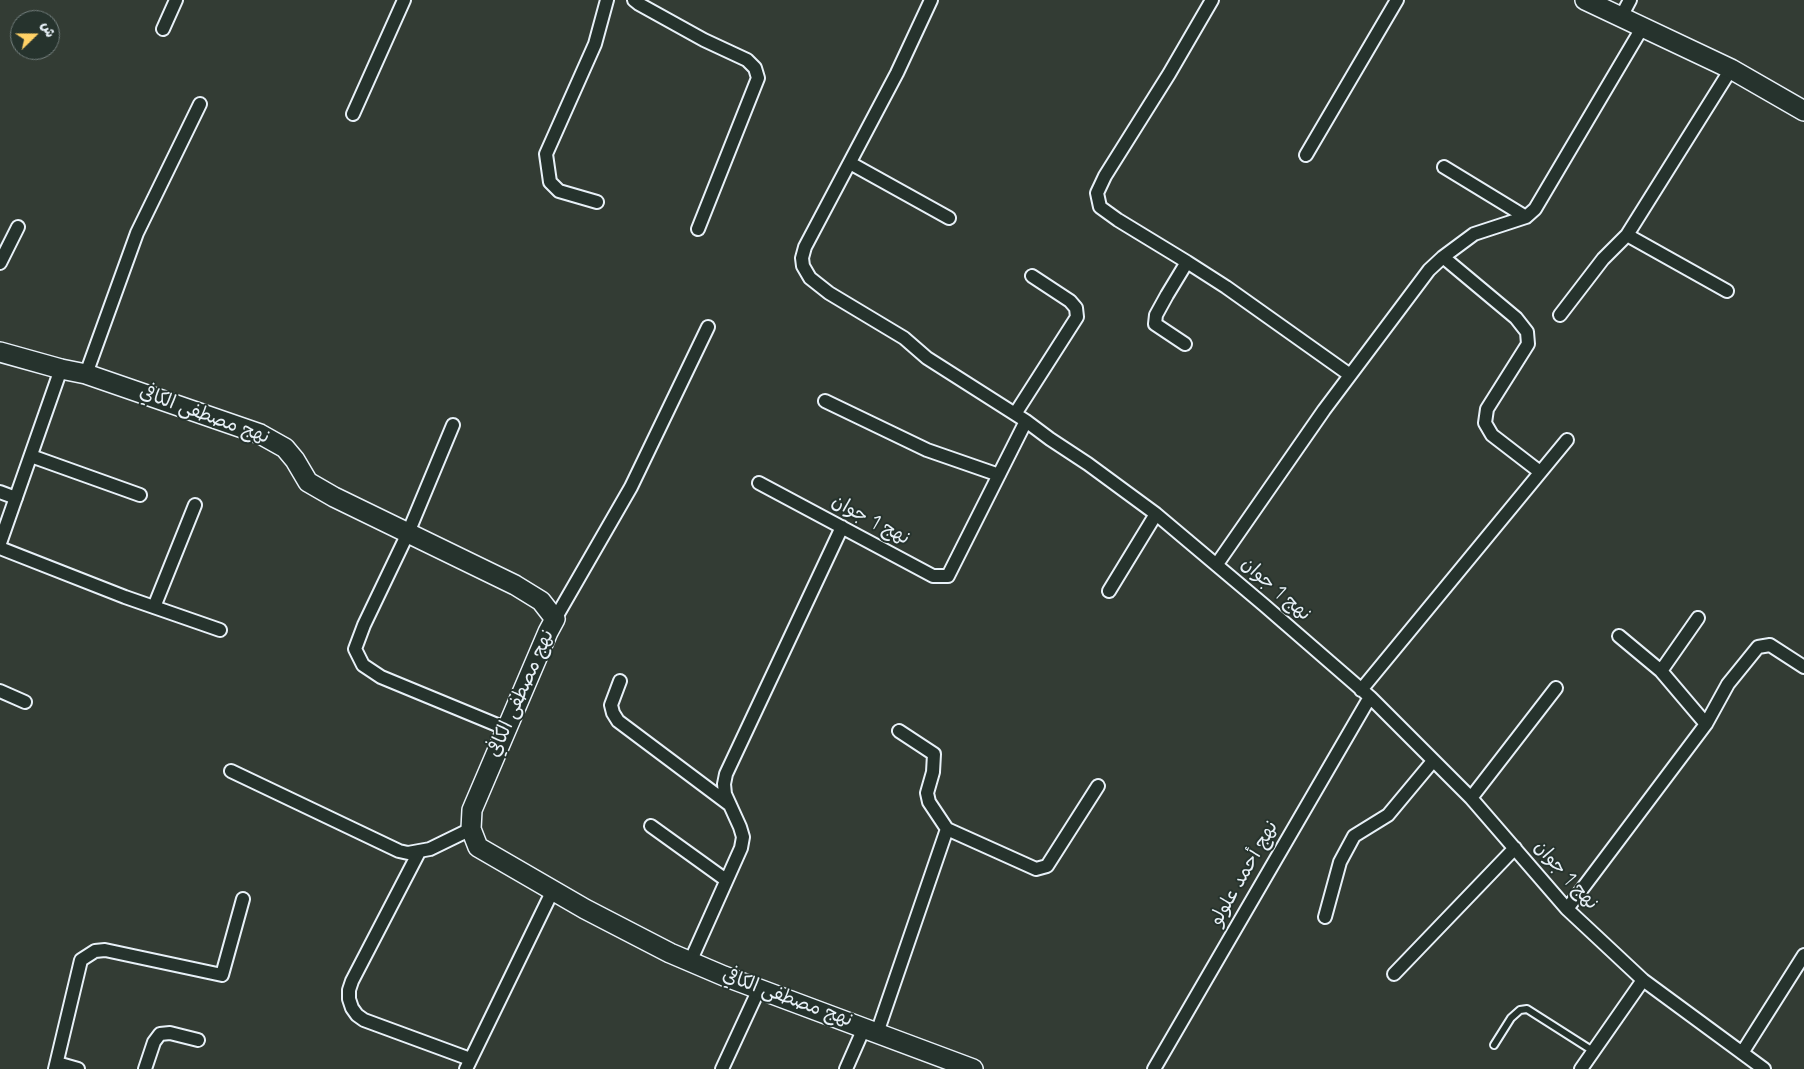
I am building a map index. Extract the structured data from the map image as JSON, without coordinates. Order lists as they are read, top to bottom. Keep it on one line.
{"streets":{"street":["نهج مصطفى الكافي","نهج 1 جوان","نهج أحمد علولو"]},"crossings":[["نهج 1 جوان","نهج أحمد علولو"]],"north":"right"}
